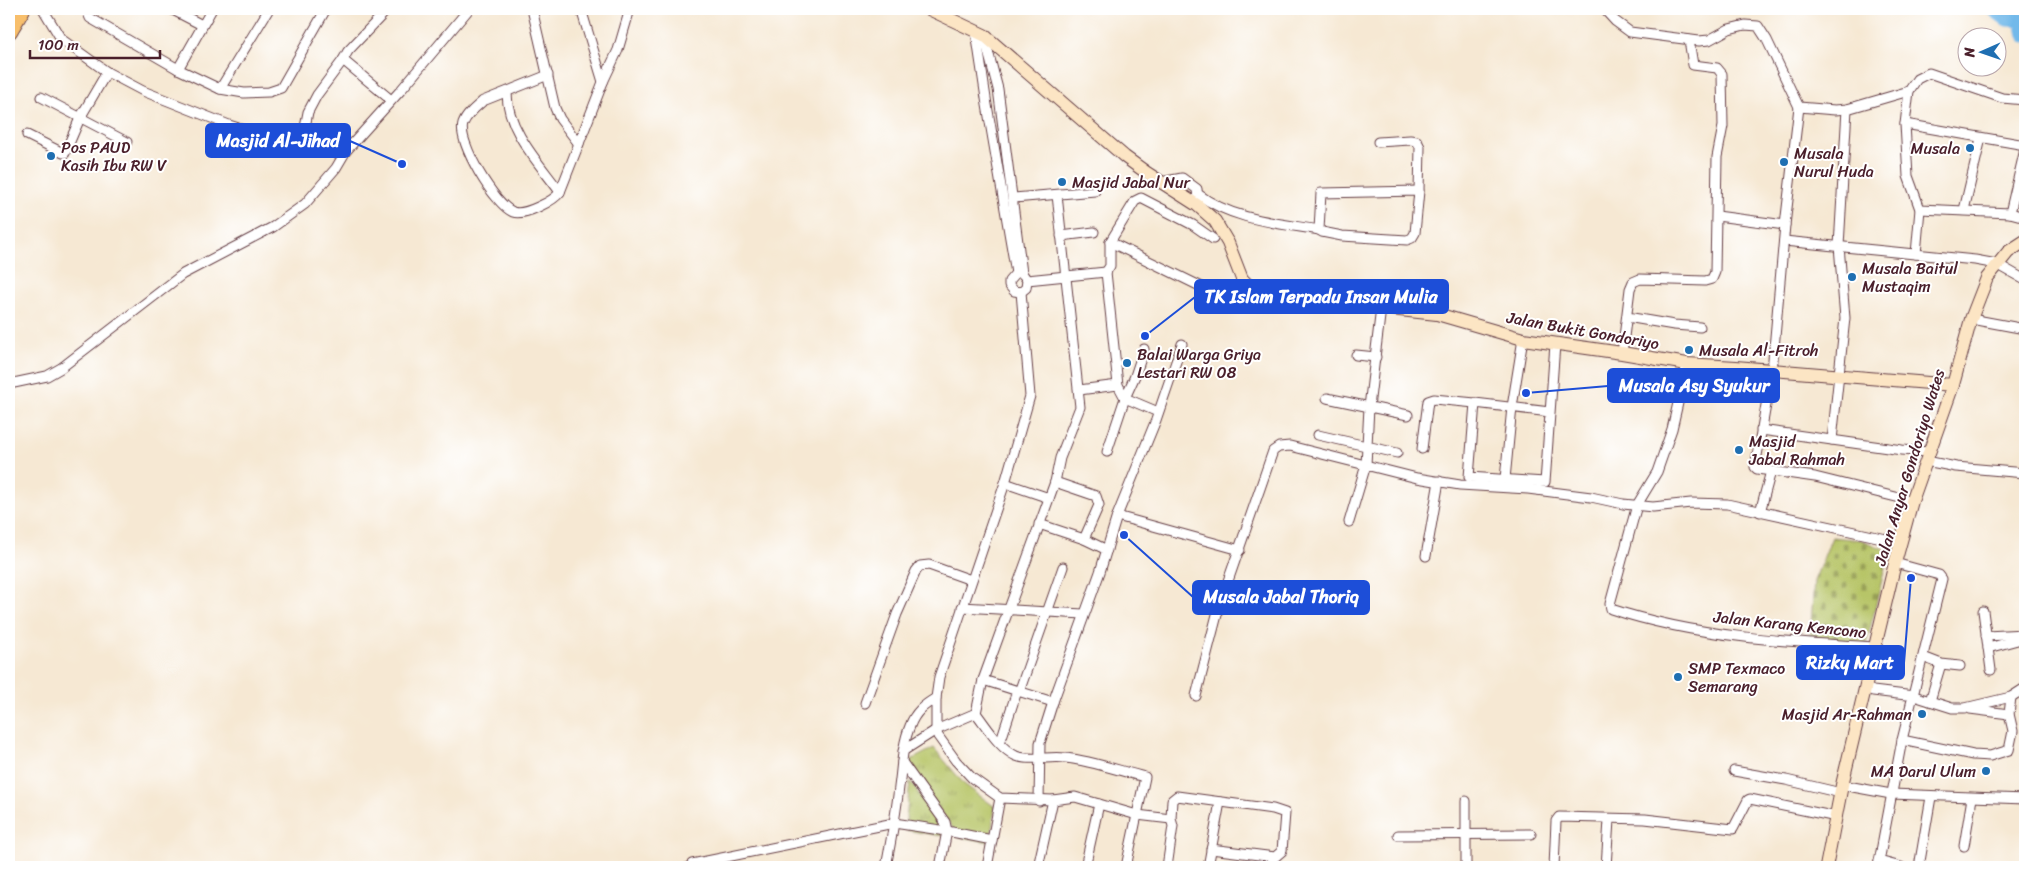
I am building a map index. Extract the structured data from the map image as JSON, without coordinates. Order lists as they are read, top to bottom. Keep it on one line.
{"streets":{"street":["Jalan Bukit Gondoriyo","Jalan Anyar Gondoriyo Wates","Jalan Karang Kencono"]},"crossings":[["Jalan Bukit Gondoriyo","Jalan Anyar Gondoriyo Wates"],["Jalan Anyar Gondoriyo Wates","Jalan Karang Kencono"]],"places":["Musala","Pos PAUD Kasih Ibu RW V","Musala Nurul Huda","Masjid Al-Jihad","Masjid Jabal Nur","Musala Baitul Mustaqim","TK Islam Terpadu Insan Mulia","Musala Al-Fitroh","Balai Warga Griya Lestari RW 08","Musala Asy Syukur","Masjid Jabal Rahmah","Musala Jabal Thoriq","Rizky Mart","SMP Texmaco Semarang","Masjid Ar-Rahman","MA Darul Ulum"],"scale_bar":"100 m","north":"left"}
